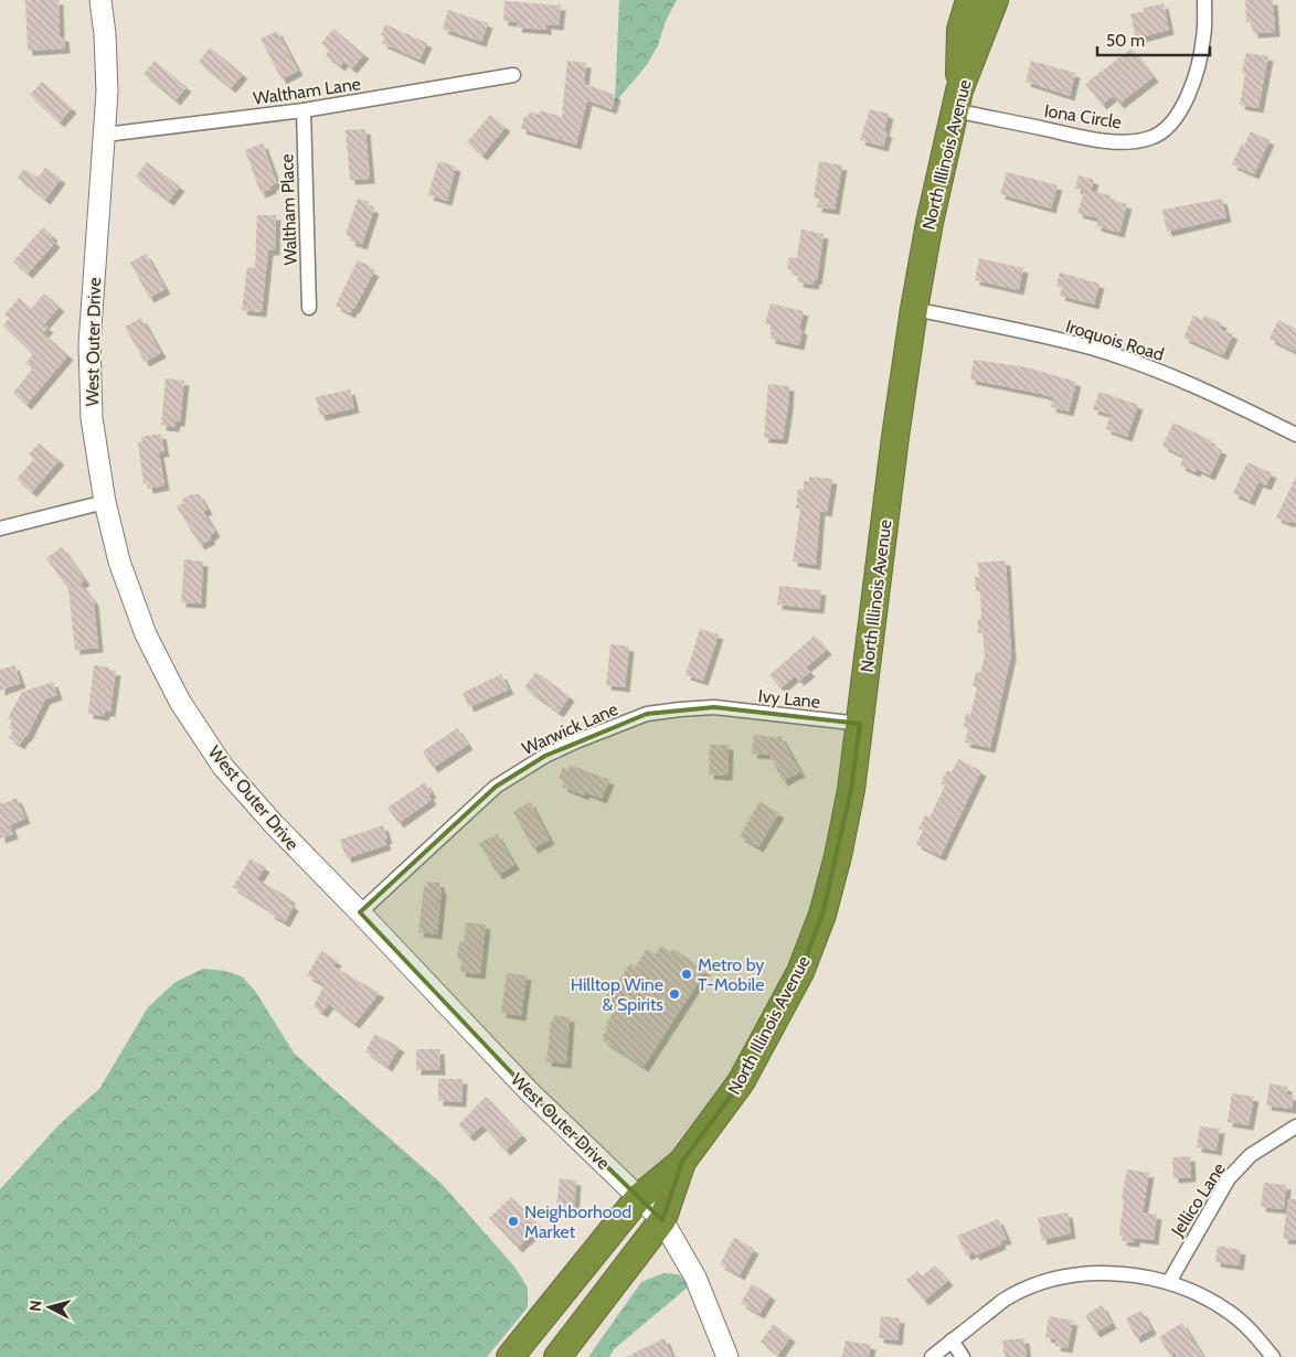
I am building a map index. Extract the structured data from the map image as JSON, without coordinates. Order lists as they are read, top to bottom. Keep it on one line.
{"streets":{"highway":["North Illinois Avenue"],"street":["Waltham Lane","Iona Circle","Waltham Place","Iroquois Road","West Outer Drive","Ivy Lane","Warwick Lane","Jellico Lane"]},"crossings":[["Waltham Lane","Waltham Place"],["Waltham Lane","West Outer Drive"],["Iona Circle","North Illinois Avenue"],["North Illinois Avenue","Iroquois Road"],["North Illinois Avenue","Ivy Lane"],["West Outer Drive","Warwick Lane"],["Ivy Lane","Warwick Lane"]],"places":["Metro by T-Mobile","Hilltop Wine & Spirits","Neighborhood Market"],"scale_bar":"50 m","north":"left"}
